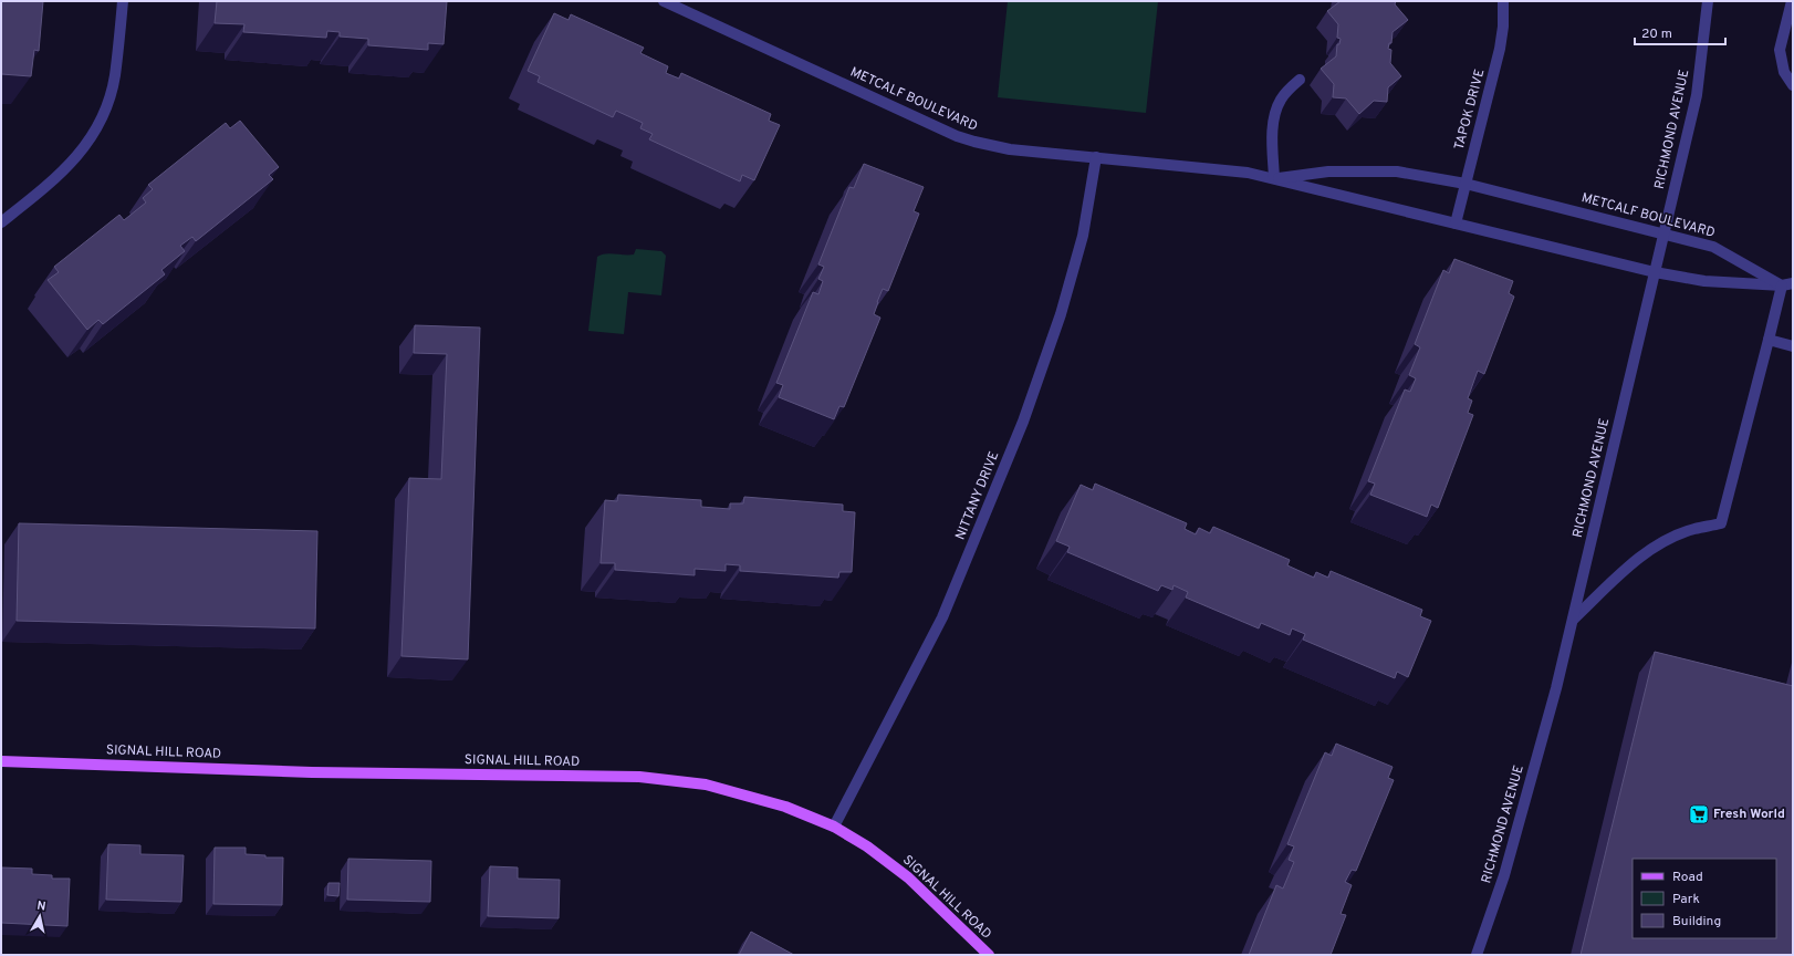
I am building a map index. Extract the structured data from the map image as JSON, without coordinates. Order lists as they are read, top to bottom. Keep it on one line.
{"streets":{"main road":["SIGNAL HILL ROAD"],"street":["METCALF BOULEVARD","TAPOK DRIVE","RICHMOND AVENUE","NITTANY DRIVE"]},"crossings":[["METCALF BOULEVARD","TAPOK DRIVE"],["METCALF BOULEVARD","RICHMOND AVENUE"],["METCALF BOULEVARD","NITTANY DRIVE"],["NITTANY DRIVE","SIGNAL HILL ROAD"]],"places":{"supermarket":["Fresh World"]},"legend":["Road","Park","Building"],"scale_bar":"20 m","north":"top"}
